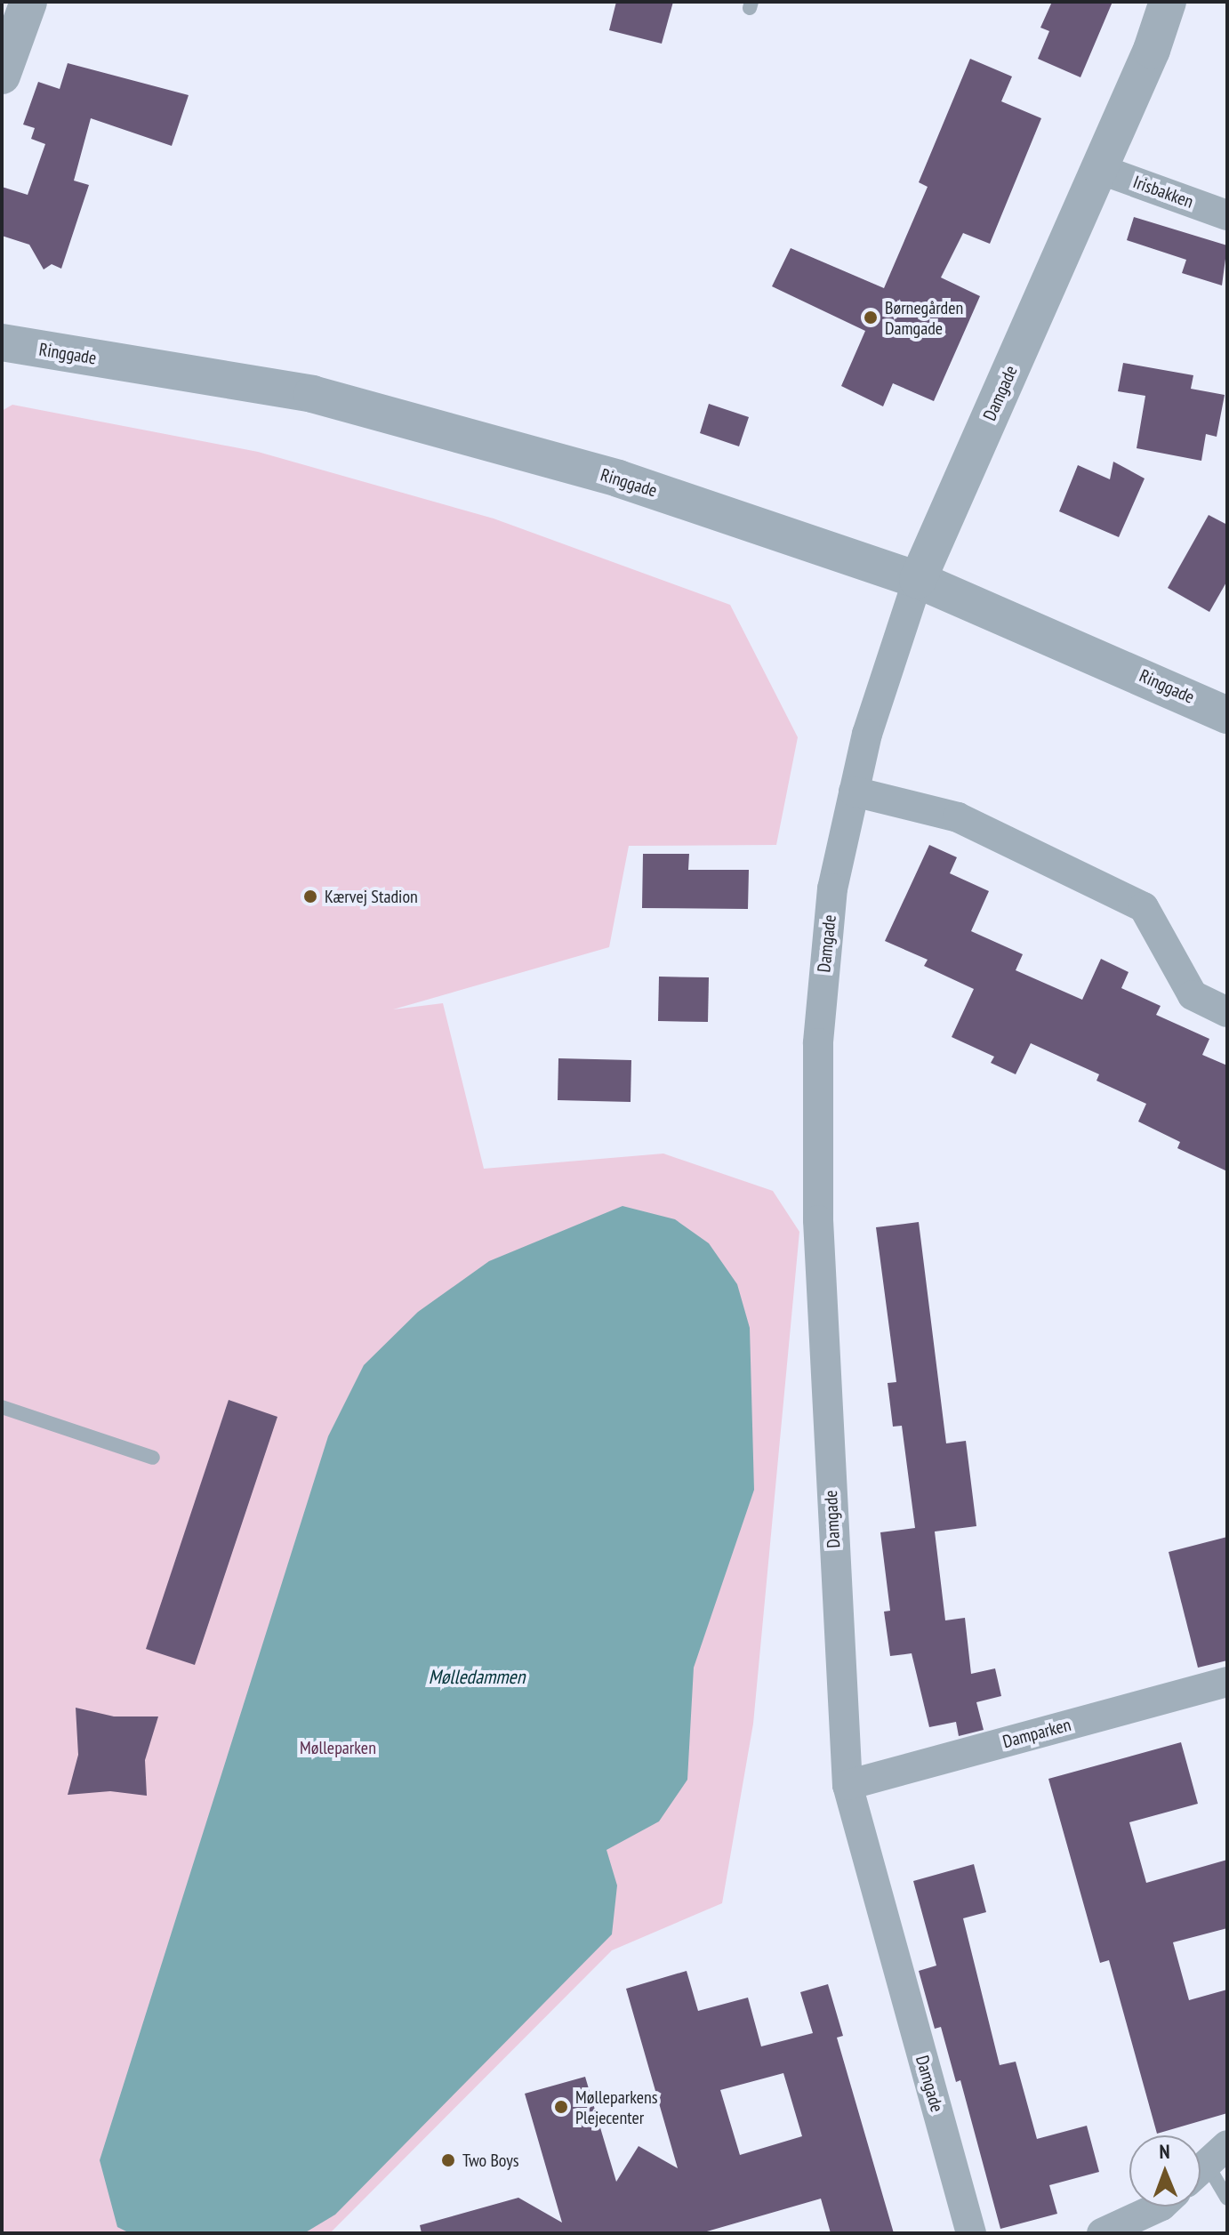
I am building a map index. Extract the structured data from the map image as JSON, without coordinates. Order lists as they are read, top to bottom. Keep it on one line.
{"streets":{"street":["Irisbakken","Ringgade","Damgade","Damparken"]},"crossings":[["Irisbakken","Damgade"],["Ringgade","Damgade"],["Damgade","Damparken"]],"water":["Mølledammen"],"parks":["Mølleparken"],"places":["Børnegården Damgade","Kærvej Stadion","Mølleparkens Plejecenter","Two Boys"],"north":"top"}
